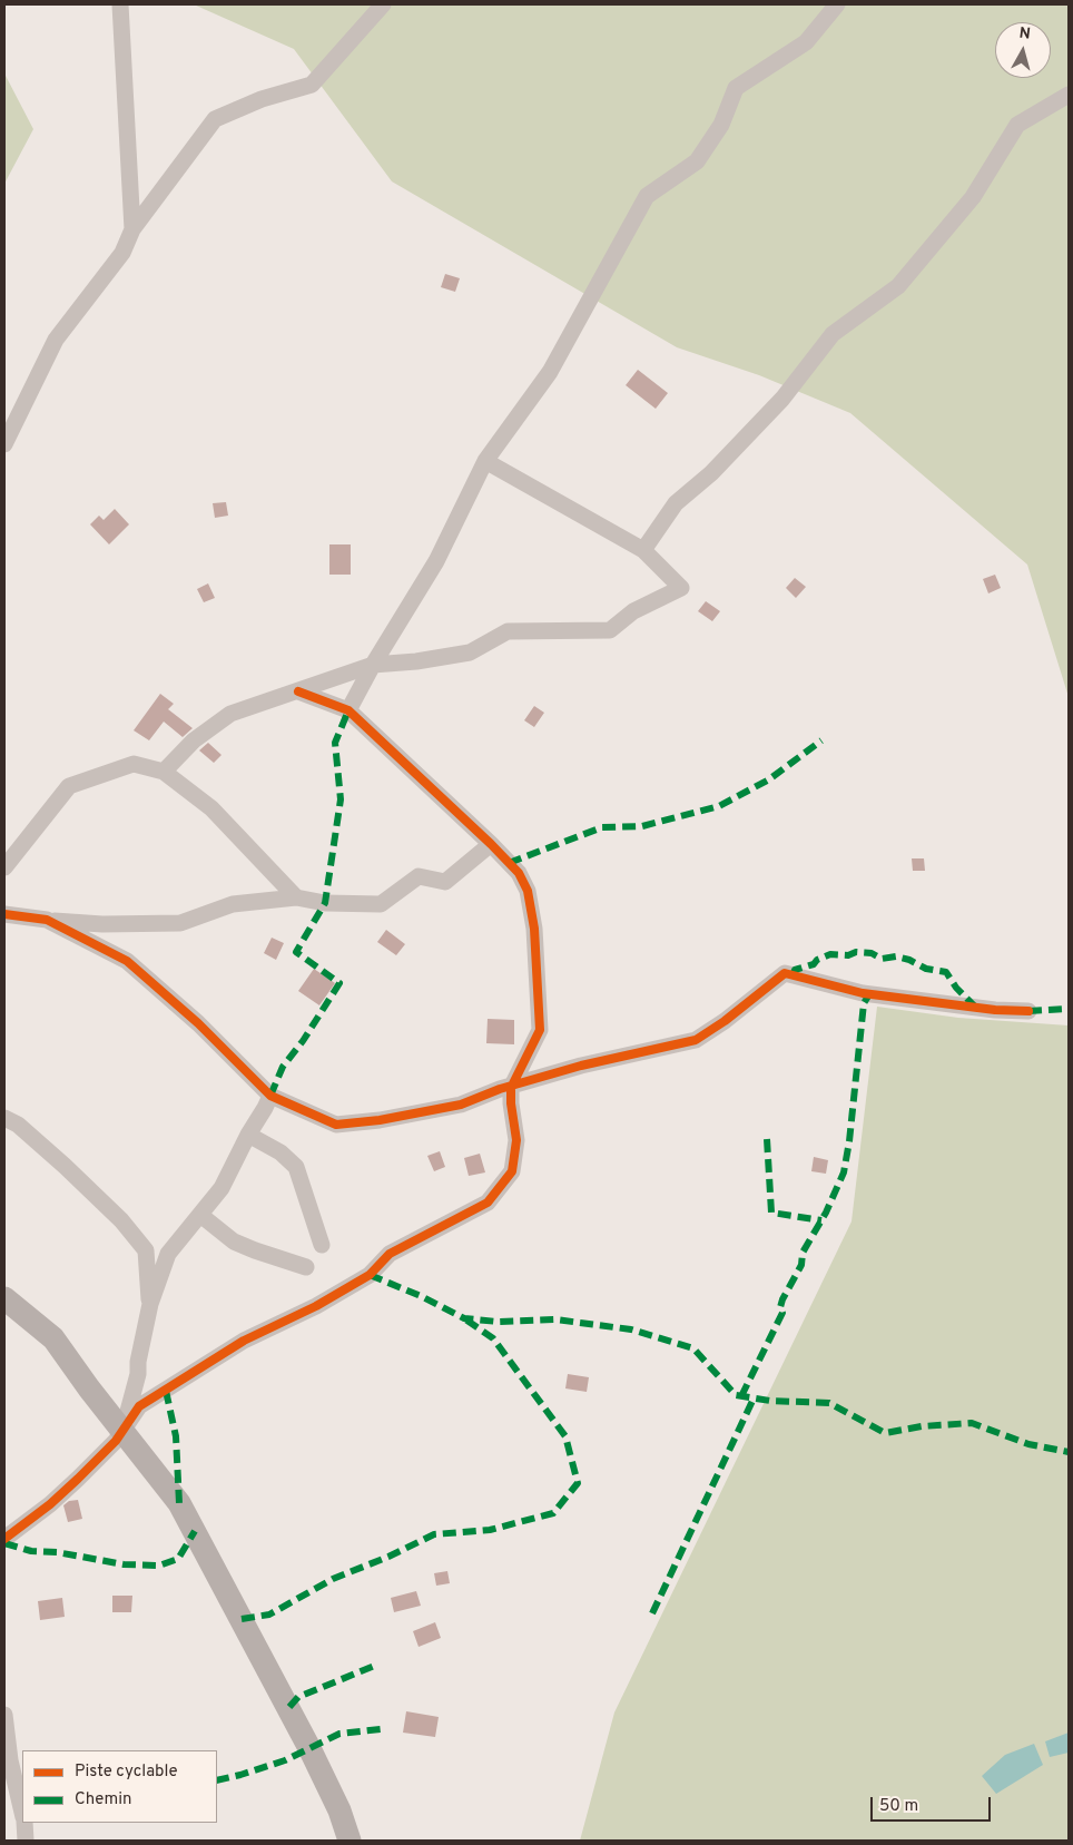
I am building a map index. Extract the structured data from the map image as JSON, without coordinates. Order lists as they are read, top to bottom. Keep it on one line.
{"legend":["Piste cyclable","Chemin"],"scale_bar":"50 m","north":"top"}
